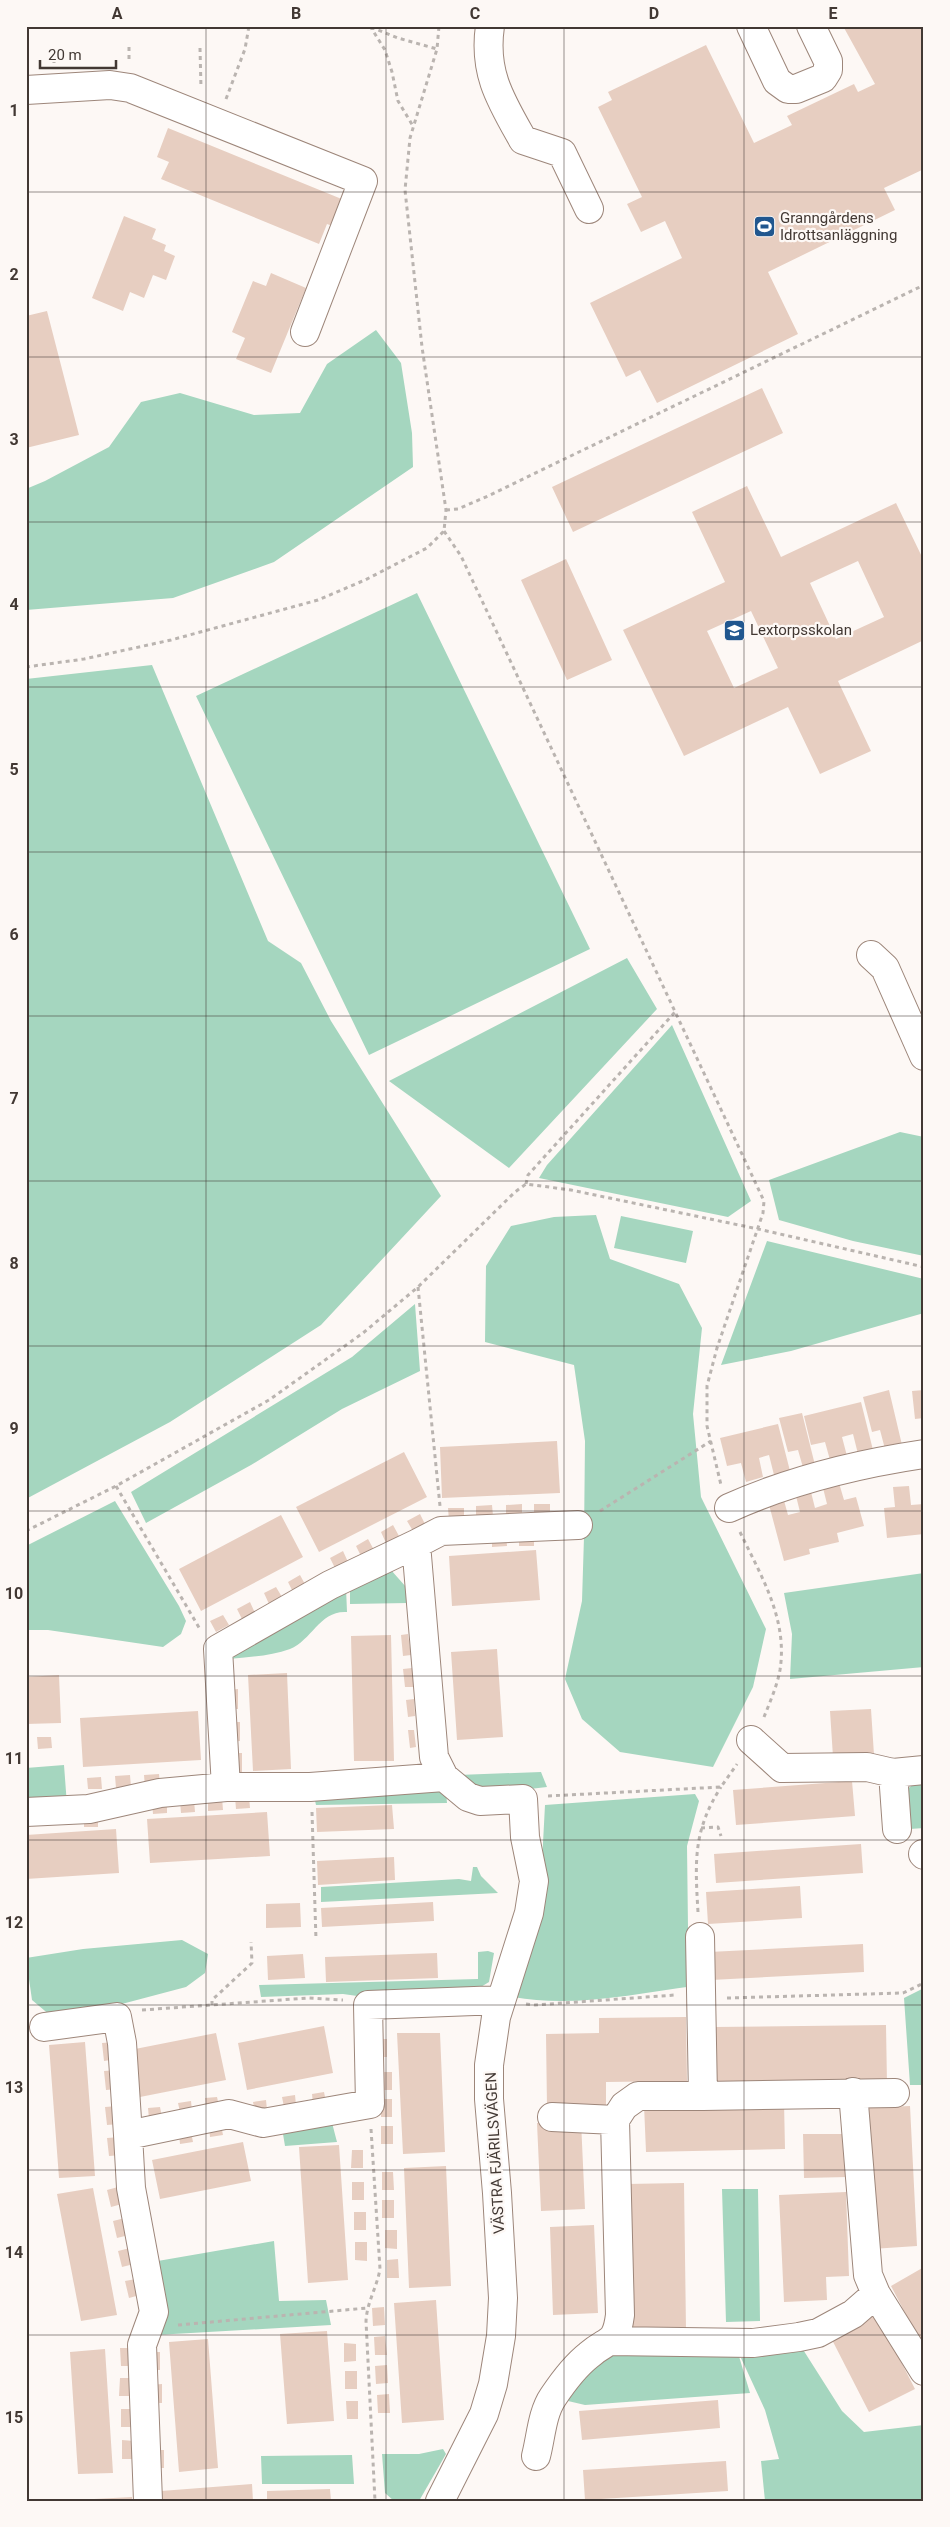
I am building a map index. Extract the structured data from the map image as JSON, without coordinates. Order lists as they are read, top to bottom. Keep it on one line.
{"streets":{"street":["VÄSTRA FJÄRILSVÄGEN"]},"places":{"sports":["Granngårdens Idrottsanläggning"],"school or university":["Lextorpsskolan"]},"scale_bar":"20 m","grid":{"columns":["A","B","C","D","E"],"rows":["1","2","3","4","5","6","7","8","9","10","11","12","13","14","15"]}}
